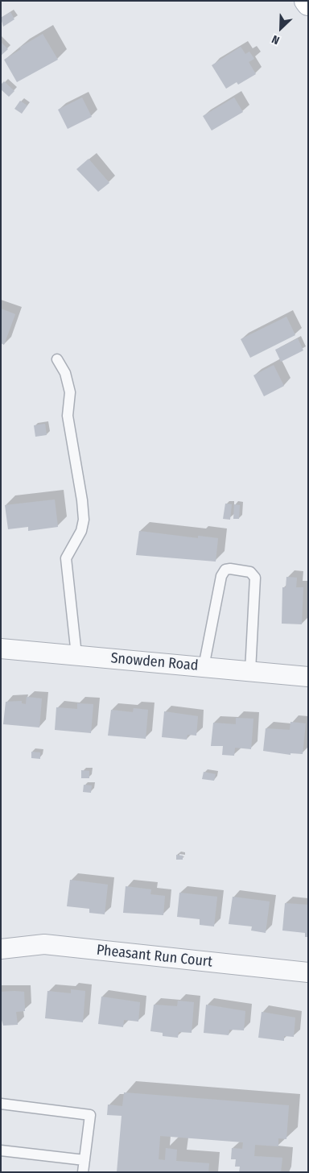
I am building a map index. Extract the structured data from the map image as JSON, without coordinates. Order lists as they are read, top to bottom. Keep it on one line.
{"streets":{"street":["Snowden Road","Pheasant Run Court"]},"north":"bottom left"}
